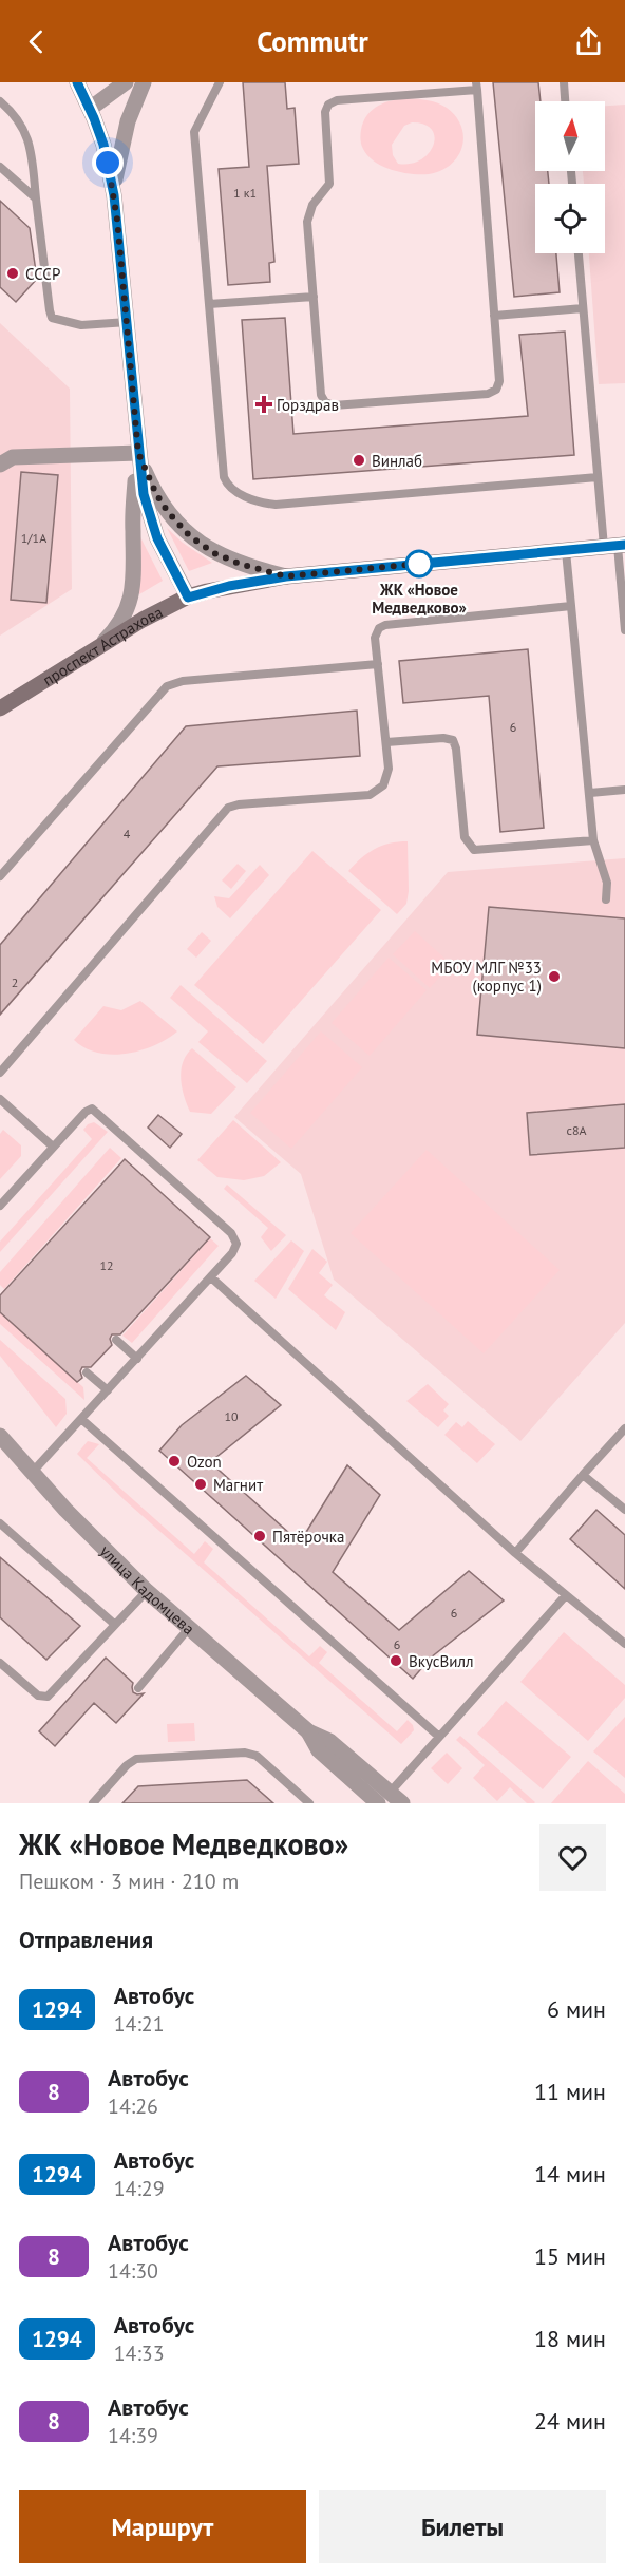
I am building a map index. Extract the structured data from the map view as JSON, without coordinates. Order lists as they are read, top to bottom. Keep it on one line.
{"streets":{"street":["проспект Астрахова","улица Кадомцева"]},"places":{"other":["СССР","Винлаб","ЖК «Новое Медведково»","МБОУ МЛГ №33 (корпус 1)","Ozon","Магнит","Пятёрочка","ВкусВилл"],"health":["Горздрав"]},"lines":["bus line 1294"],"house_numbers":["1 к1","1/1А","6","4","2","с8А","12","10","6","6"],"north":"top","page":{"header":"Commutr","heading":[["ЖК «Новое Медведково»","Пешком · 3 мин · 210 m"],"Отправления"],"list":[{"mark":"1294","name":"Автобус","note":"14:21","value":"6 мин"},{"mark":"8","name":"Автобус","note":"14:26","value":"11 мин"},{"mark":"1294","name":"Автобус","note":"14:29","value":"14 мин"},{"mark":"8","name":"Автобус","note":"14:30","value":"15 мин"},{"mark":"1294","name":"Автобус","note":"14:33","value":"18 мин"},{"mark":"8","name":"Автобус","note":"14:39","value":"24 мин"}],"buttons":["Маршрут","Билеты"]}}
